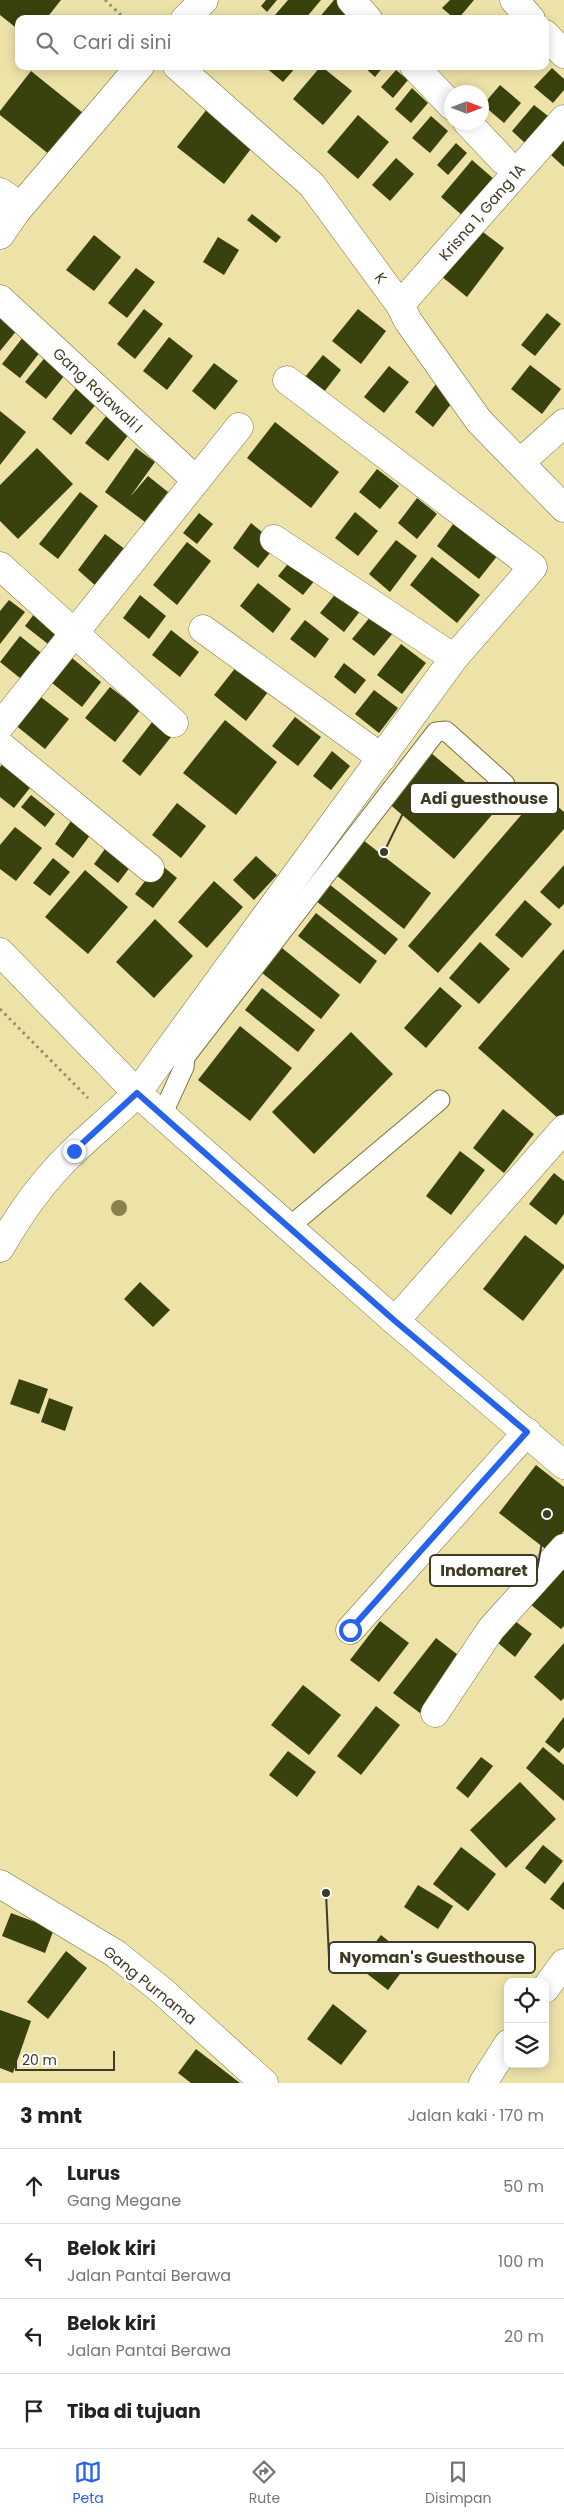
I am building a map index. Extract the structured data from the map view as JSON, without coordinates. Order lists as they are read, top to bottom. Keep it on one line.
{"streets":{"street":["Krisna 1, Gang 1A","K","Gang Rajawali I","Gang Purnama"]},"crossings":[["Krisna 1, Gang 1A","K"]],"places":["Adi guesthouse","Indomaret","Nyoman's Guesthouse"],"scale_bar":"20 m","north":"right","page":{"search":"Cari di sini","scale":"20 m","heading":["3 mnt","Jalan kaki · 170 m"],"list":[["Lurus","Gang Megane","50 m"],["Belok kiri","Jalan Pantai Berawa","100 m"],["Belok kiri","Jalan Pantai Berawa","20 m"],"Tiba di tujuan"],"nav":["Peta","Rute","Disimpan"]}}
